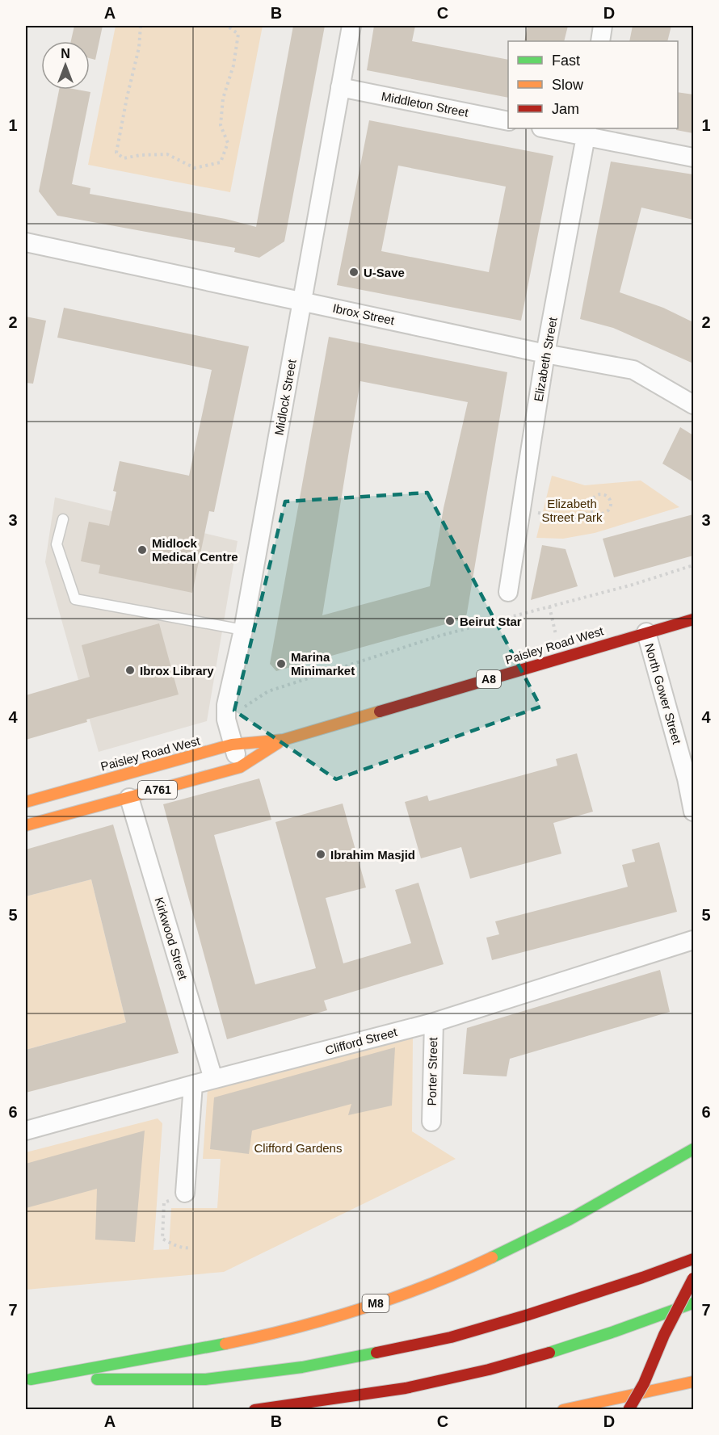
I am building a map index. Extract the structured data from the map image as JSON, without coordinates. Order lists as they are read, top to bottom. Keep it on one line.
{"streets":{"main road":["Paisley Road West","A8","A761","M8"],"street":["Middleton Street","Ibrox Street","Elizabeth Street","Midlock Street","North Gower Street","Kirkwood Street","Clifford Street","Porter Street"]},"crossings":[["Middleton Street","Midlock Street"],["Ibrox Street","Elizabeth Street"],["Ibrox Street","Midlock Street"],["Midlock Street","Paisley Road West"],["Paisley Road West","North Gower Street"],["Paisley Road West","Kirkwood Street"],["Kirkwood Street","Clifford Street"],["Clifford Street","Porter Street"]],"parks":["Elizabeth Street Park","Clifford Gardens"],"places":["U-Save","Midlock Medical Centre","Beirut Star","Marina Minimarket","Ibrox Library","Ibrahim Masjid"],"legend":["Fast","Slow","Jam"],"north":"top","grid":{"columns":["A","B","C","D"],"rows":["1","2","3","4","5","6","7"]}}
